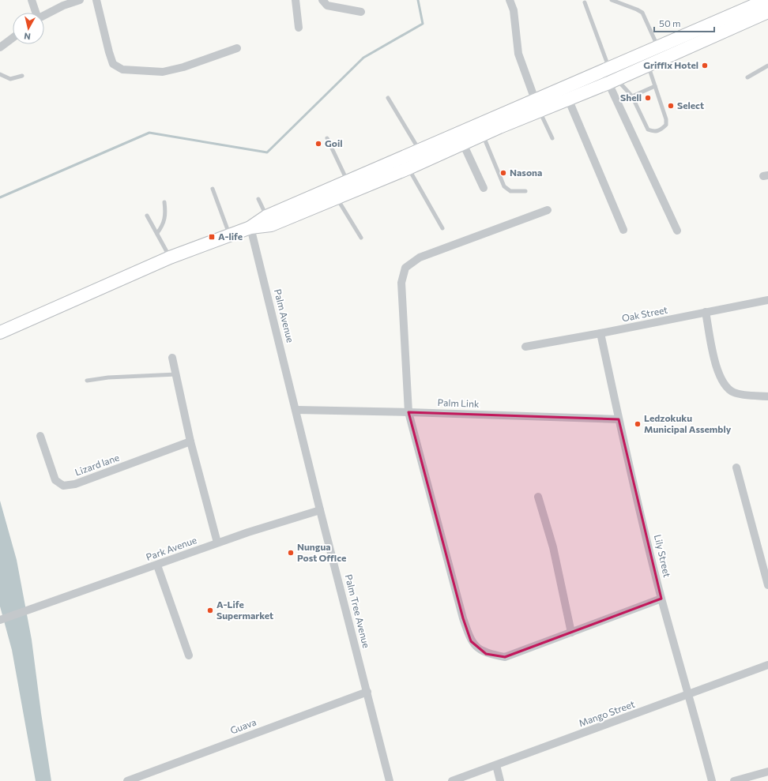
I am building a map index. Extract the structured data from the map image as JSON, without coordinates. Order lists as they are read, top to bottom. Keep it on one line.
{"streets":{"street":["Oak Street","Palm Avenue","Palm Link","Lizard lane","Park Avenue","Lily Street","Palm Tree Avenue","Mango Street","Guava"]},"crossings":[["Oak Street","Lily Street"],["Palm Avenue","Palm Link"],["Palm Avenue","Palm Tree Avenue"],["Palm Link","Lily Street"],["Palm Link","Palm Tree Avenue"],["Park Avenue","Palm Tree Avenue"],["Lily Street","Mango Street"],["Palm Tree Avenue","Guava"]],"places":{"other":["Griffix Hotel","Shell","Select","Goil","Nasona","Ledzokuku Municipal Assembly","Nungua Post Office","A-Life Supermarket"],"transit":["A-life"]},"scale_bar":"50 m","north":"bottom"}
